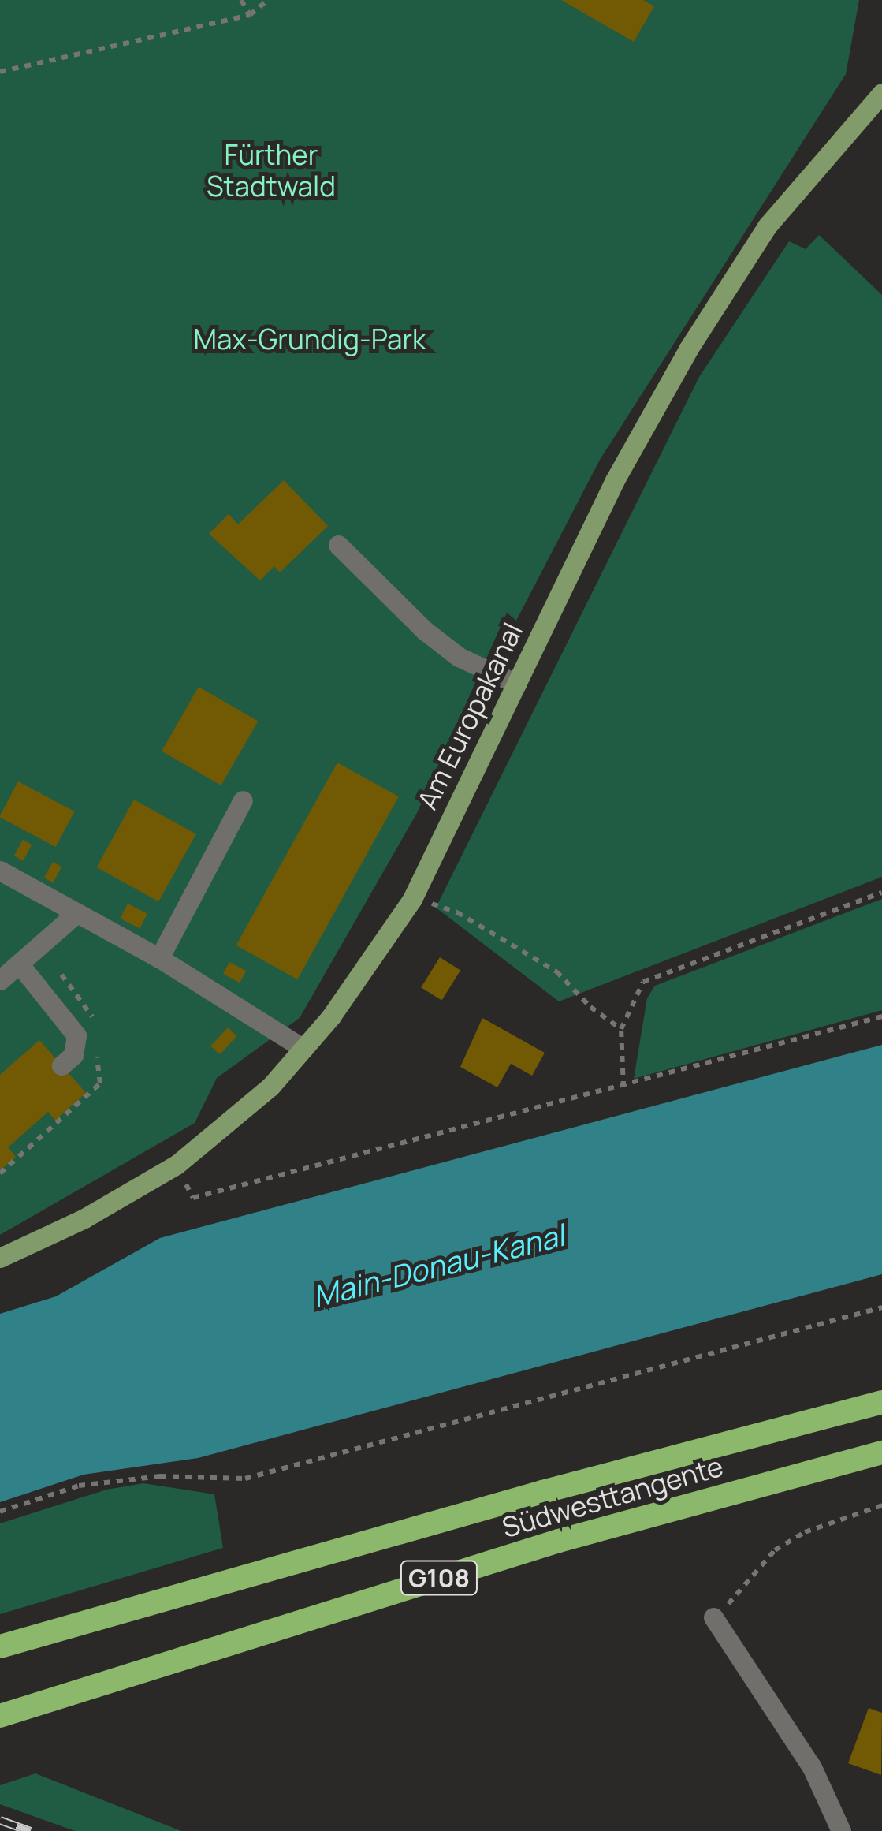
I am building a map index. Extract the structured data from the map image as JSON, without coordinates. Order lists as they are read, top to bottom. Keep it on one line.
{"streets":{"highway":["Südwesttangente","G108"],"main road":["Am Europakanal"]},"water":["Main-Donau-Kanal"],"parks":["Fürther Stadtwald","Max-Grundig-Park"]}
